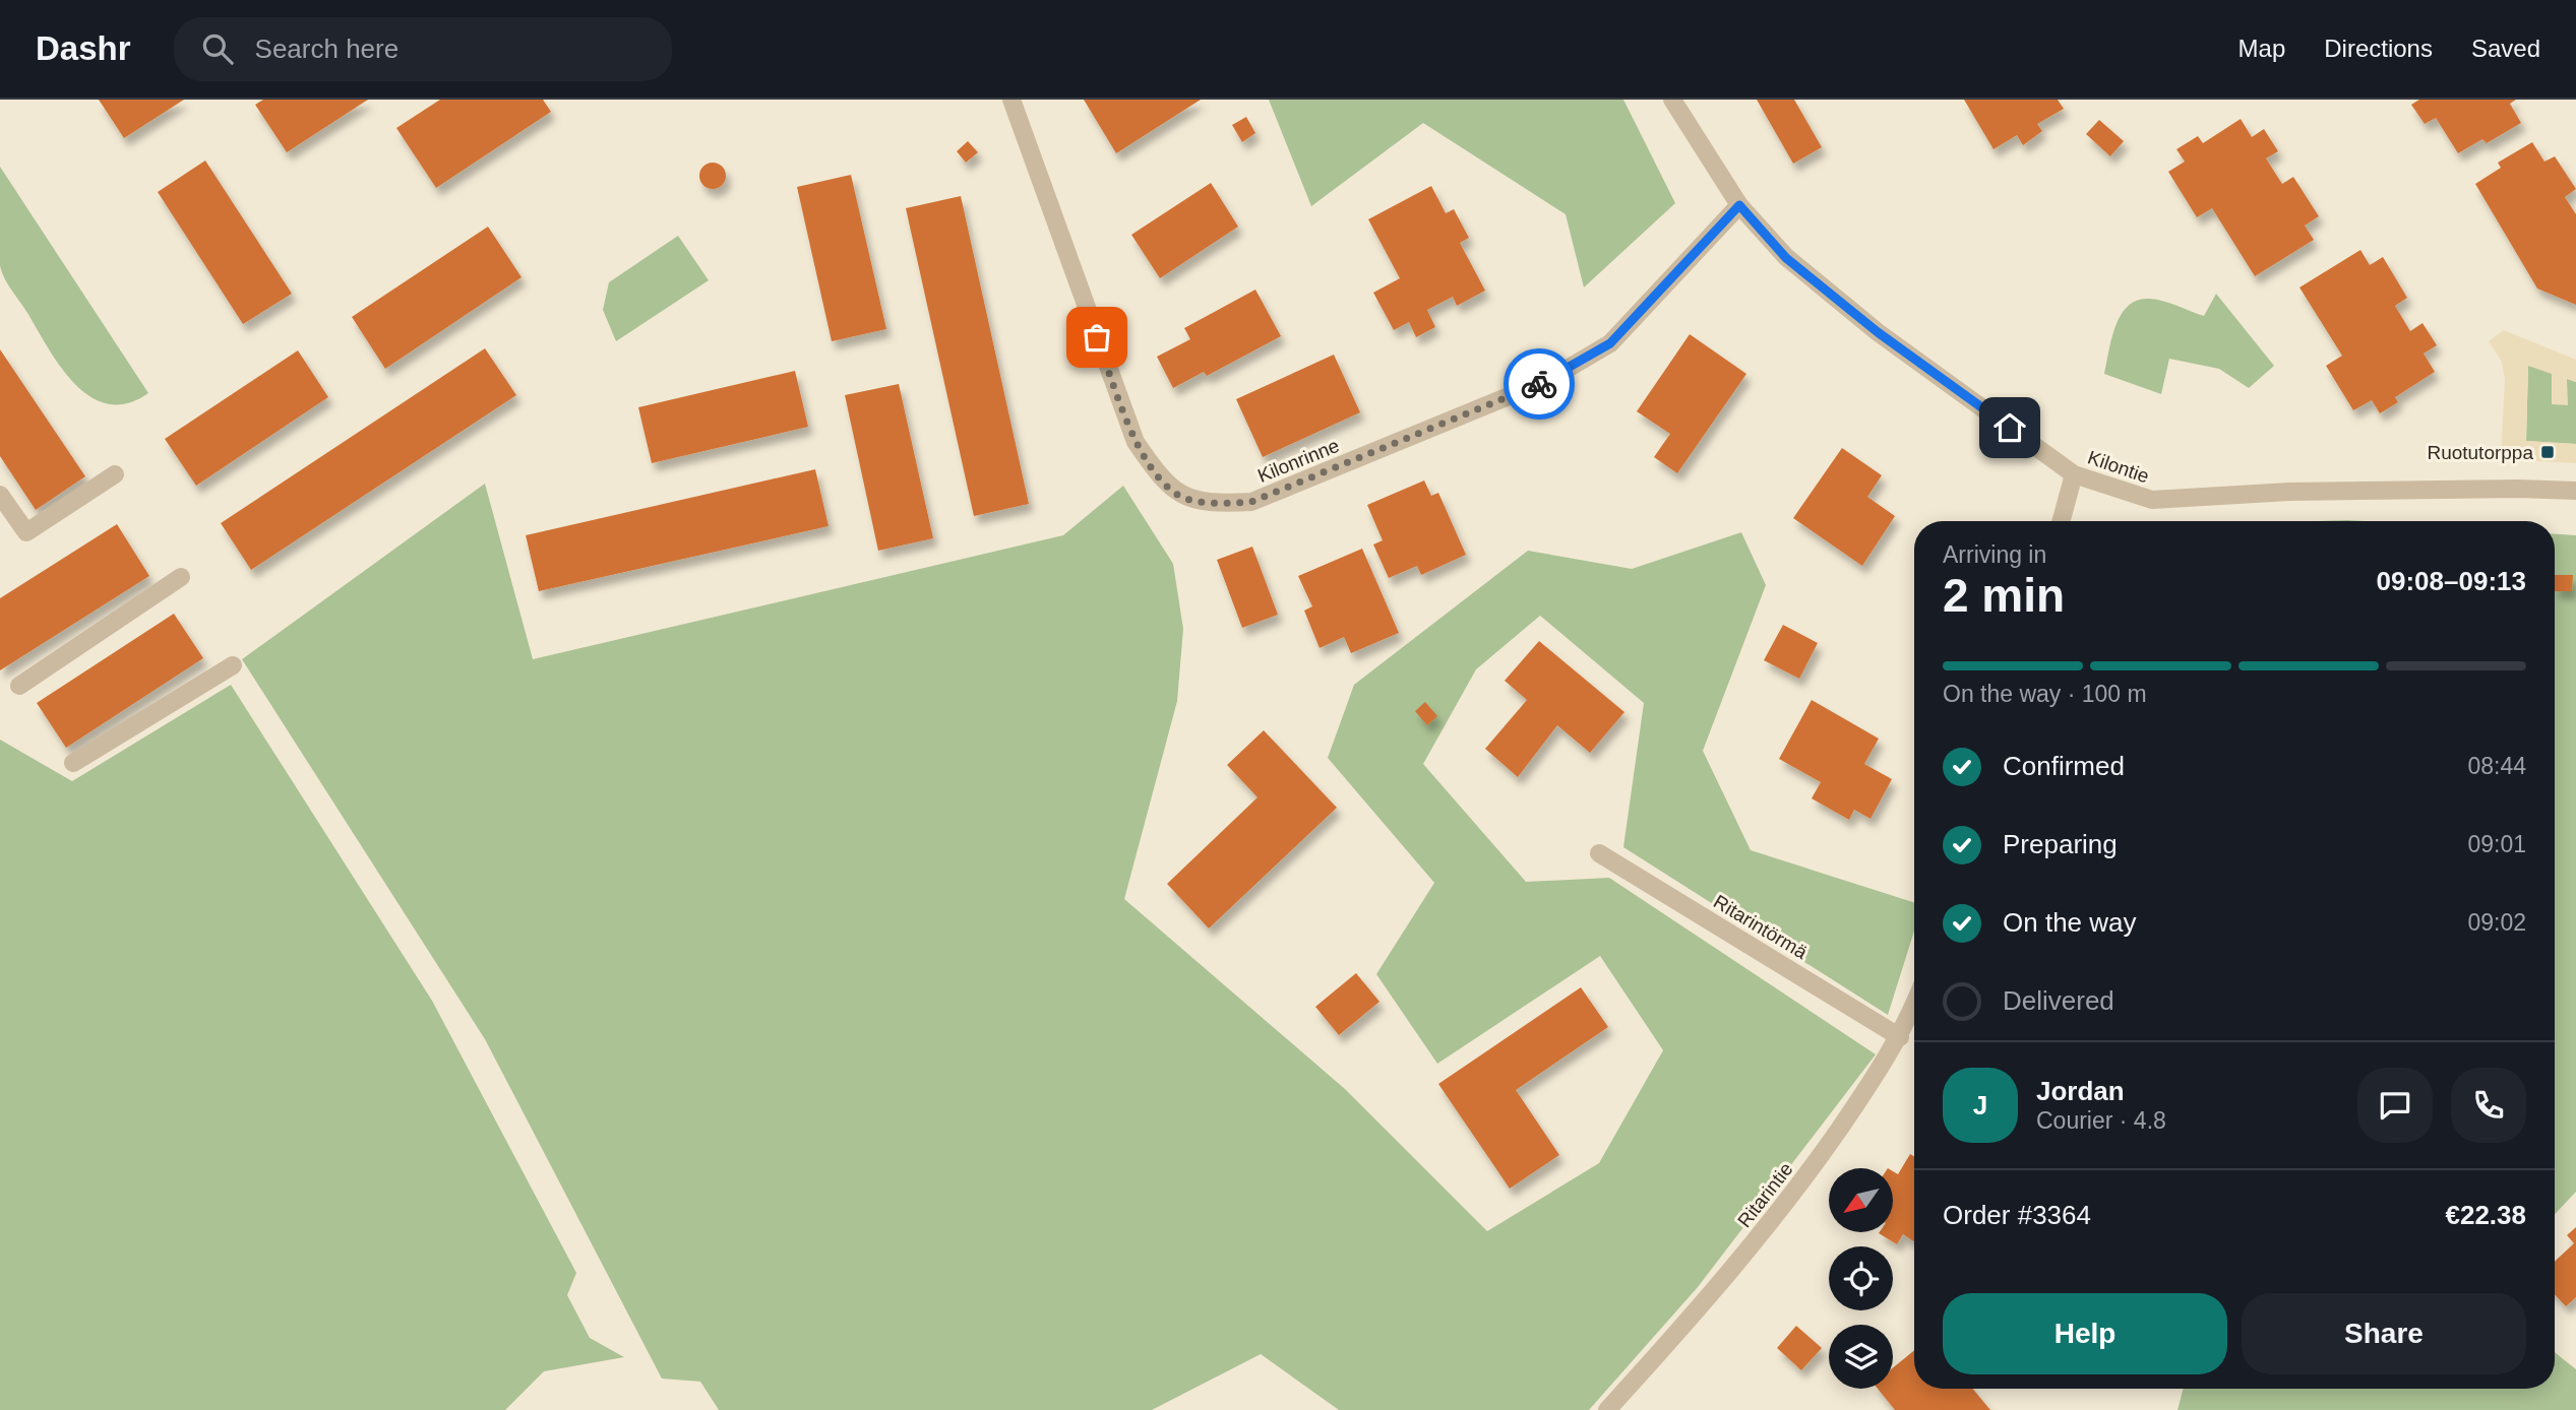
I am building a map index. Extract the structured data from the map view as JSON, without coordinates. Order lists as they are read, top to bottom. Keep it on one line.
{"streets":{"street":["Kilonrinne","Kilontie","Ritarintörmä","Ritarintie"]},"crossings":[["Kilonrinne","Kilontie"],["Ritarintörmä","Ritarintie"]],"places":{"transit":["Ruotutorppa"]},"north":"bottom left","page":{"header":"Dashr","search":"Search here","nav":["Map","Directions","Saved"],"heading":["2 min","Arriving in","09:08–09:13"],"panel":["Jordan","Courier · 4.8","Order #3364","€22.38"],"bar":"On the way · 100 m","list":[["Confirmed","08:44"],["Preparing","09:01"],["On the way","09:02"],"Delivered"],"round":"J","buttons":["Help","Share"]}}
